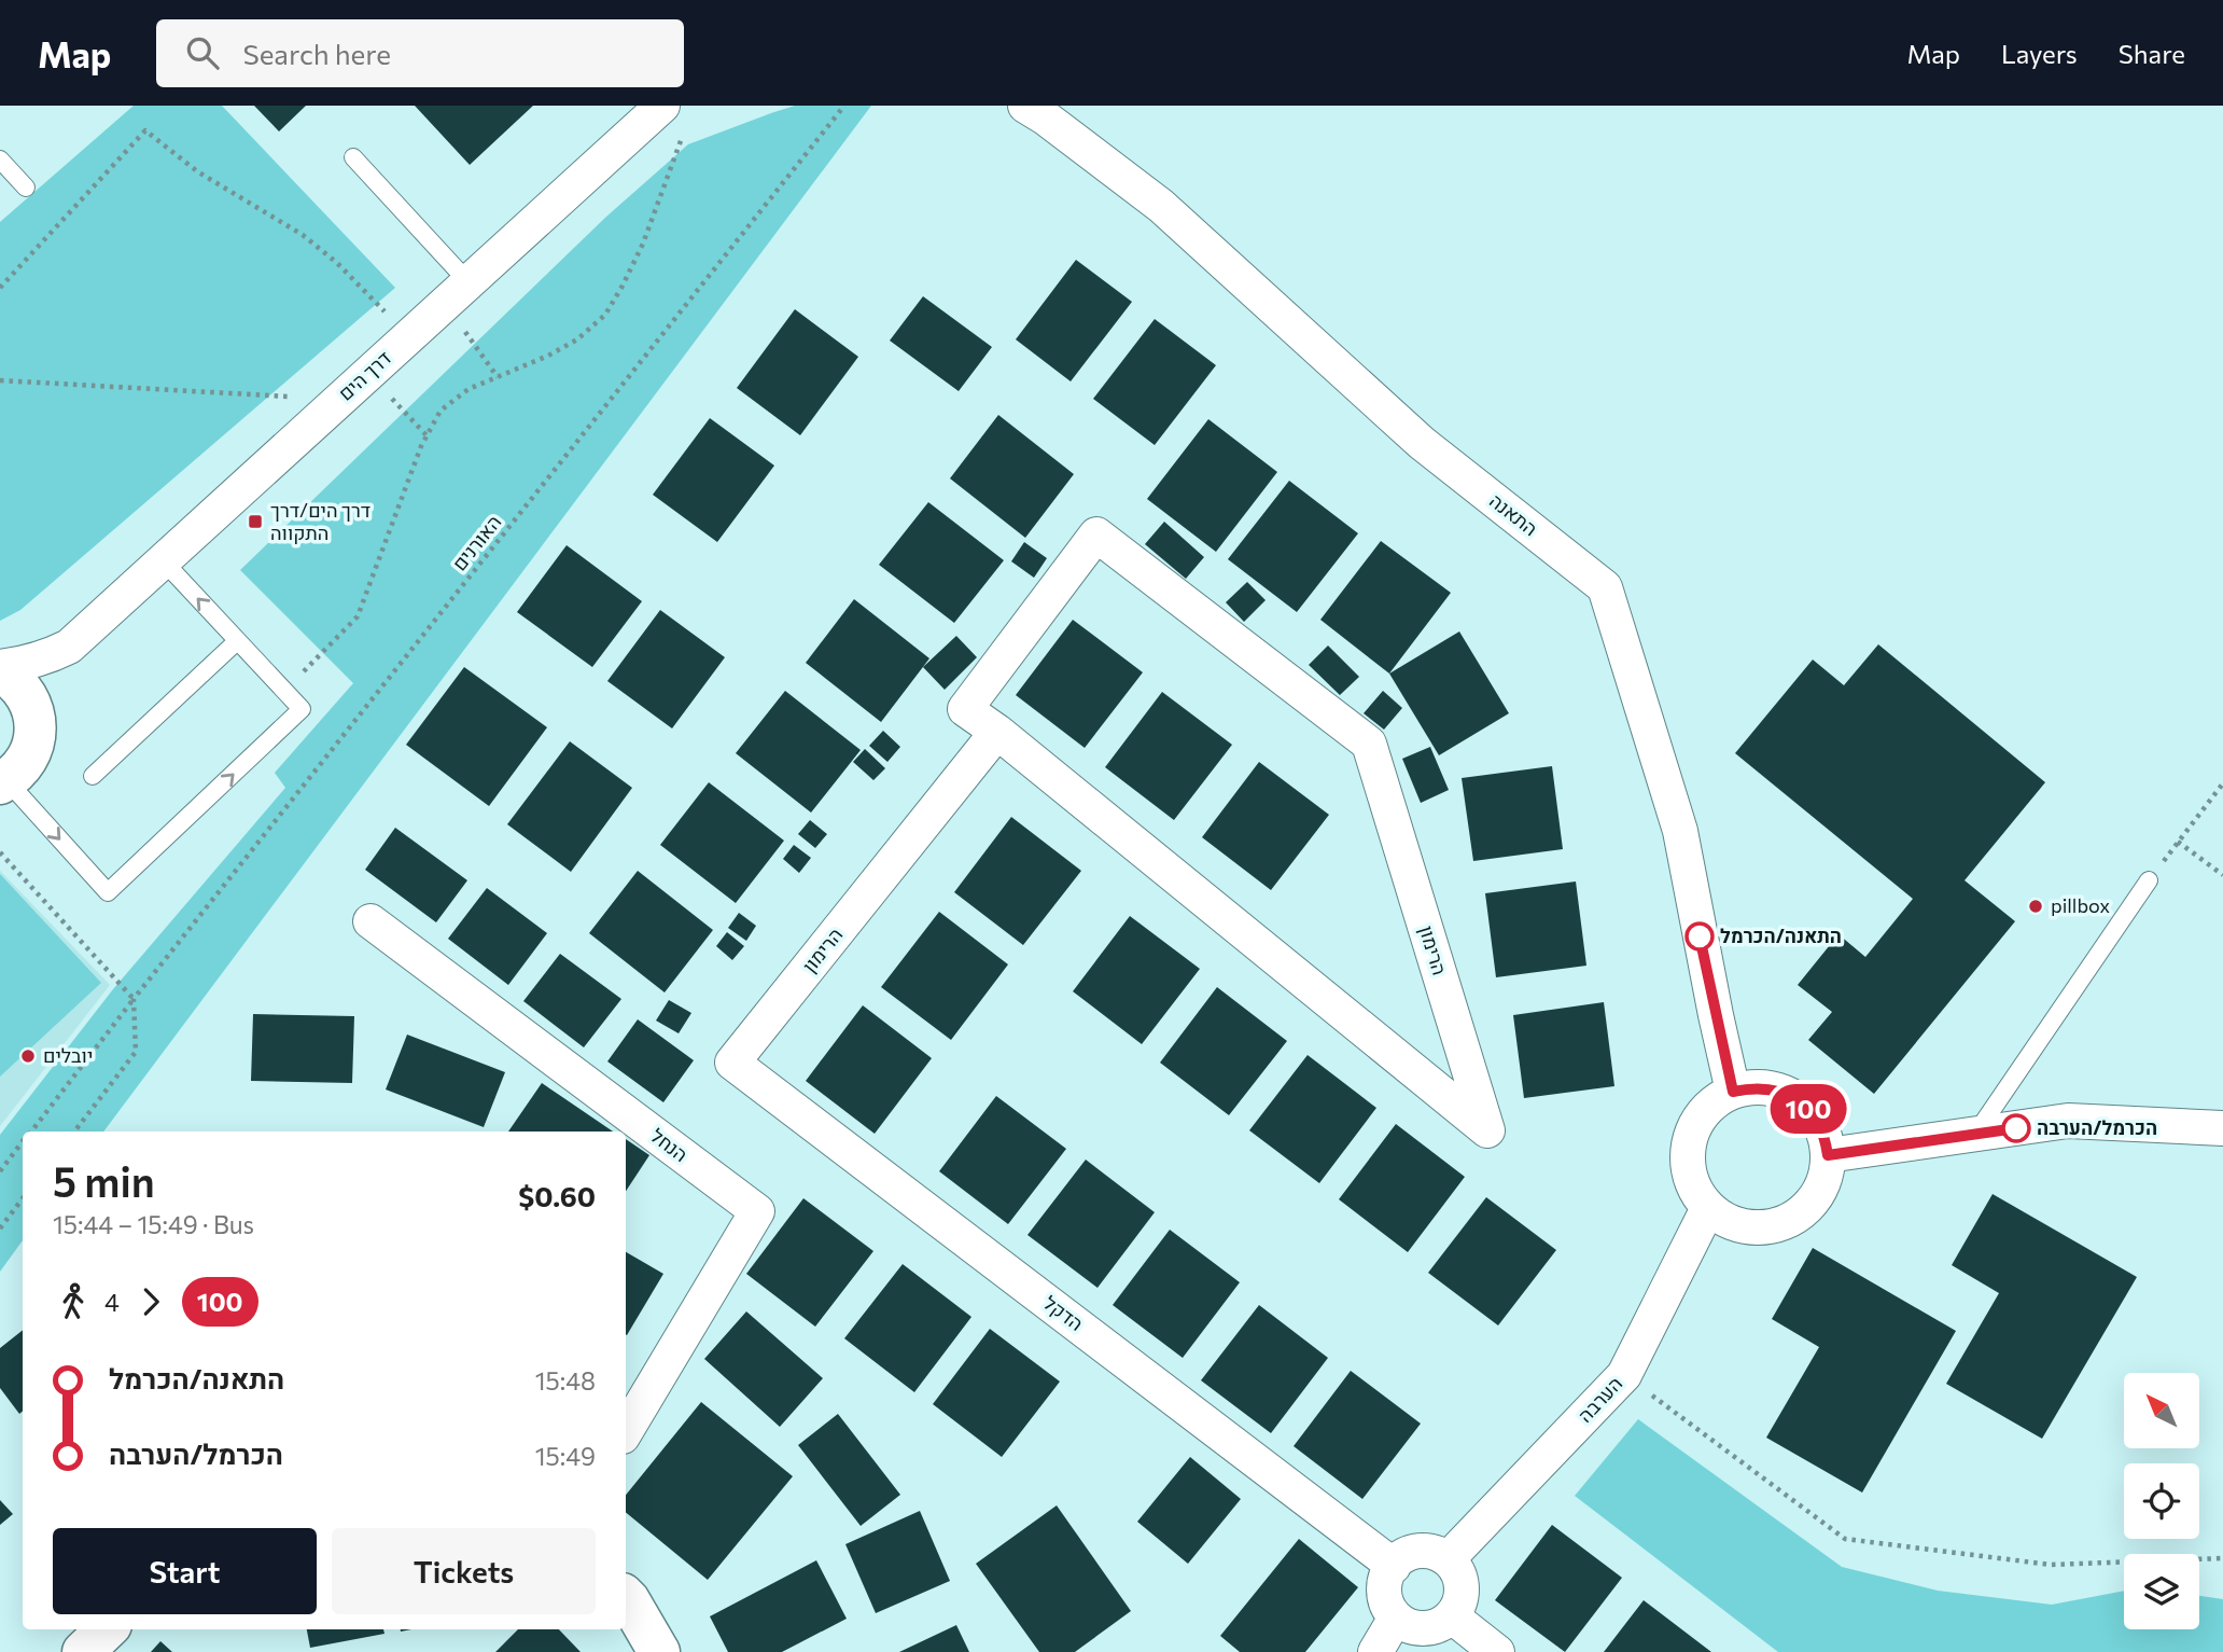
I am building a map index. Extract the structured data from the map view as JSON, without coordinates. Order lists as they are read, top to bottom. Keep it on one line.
{"streets":{"street":["דרך הים","התאנה","הרימון","הנחל","הדקל","הערבה"],"path":["האורנים"]},"crossings":[["התאנה","הערבה"],["הרימון","הדקל"],["הדקל","הערבה"]],"places":{"transit":["דרך הים/דרך התקווה"],"other":["pillbox","התאנה/הכרמל","יובלים","הכרמל/הערבה"]},"lines":["bus line 100"],"north":"top left","page":{"header":"Map","search":"Search here","nav":["Map","Layers","Share"],"on_map":"100","heading":["5 min","15:44 – 15:49 · Bus","$0.60"],"legs":["4","100"],"list":[{"name":"התאנה/הכרמל","value":"15:48"},{"name":"הכרמל/הערבה","value":"15:49"}],"buttons":["Start","Tickets"]}}
